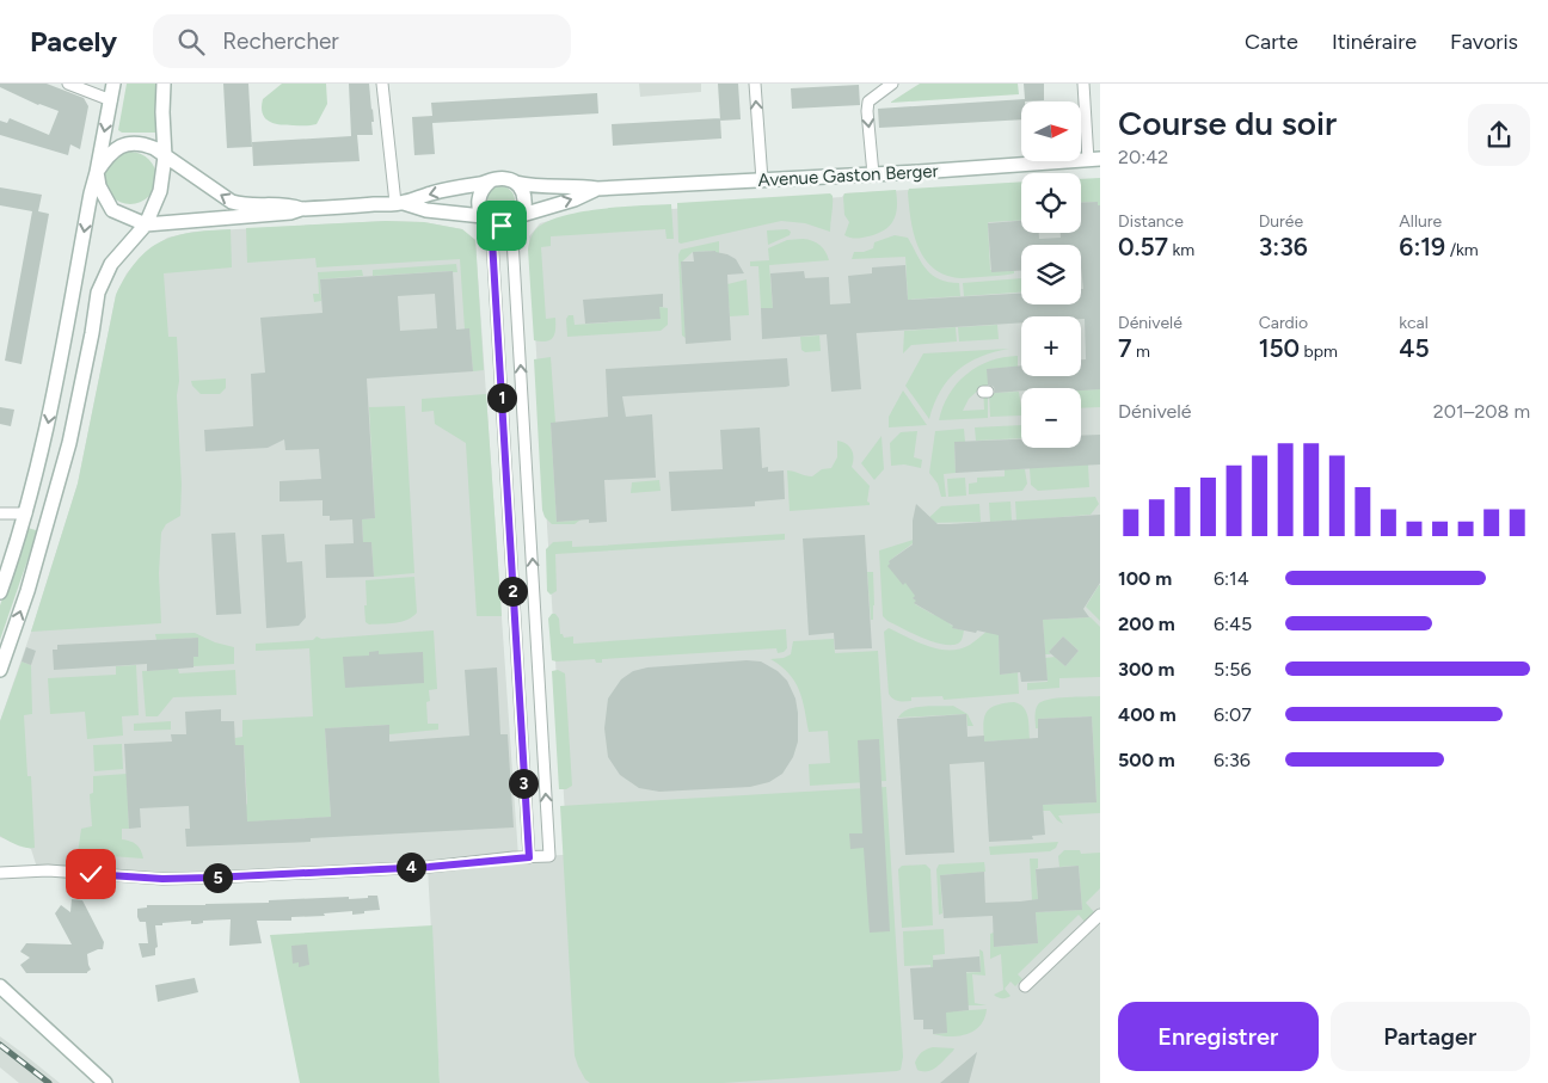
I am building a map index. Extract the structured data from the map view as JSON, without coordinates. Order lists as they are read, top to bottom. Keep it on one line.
{"streets":{"street":["Avenue Gaston Berger"]},"north":"right","page":{"header":"Pacely","search":"Rechercher","nav":["Carte","Itinéraire","Favoris"],"heading":["Course du soir","20:42"],"map_buttons":["+","−"],"stats":[["Distance","0.57 km"],["Durée","3:36"],["Allure","6:19 /km"],["Dénivelé","7 m"],["Cardio","150 bpm"],["kcal","45"]],"pins":["1","2","3","4","5"],"chart":["Dénivelé","201–208 m"],"list":[{"name":"100 m","note":"6:14"},{"name":"200 m","note":"6:45"},{"name":"300 m","note":"5:56"},{"name":"400 m","note":"6:07"},{"name":"500 m","note":"6:36"}],"buttons":["Enregistrer","Partager"]}}
